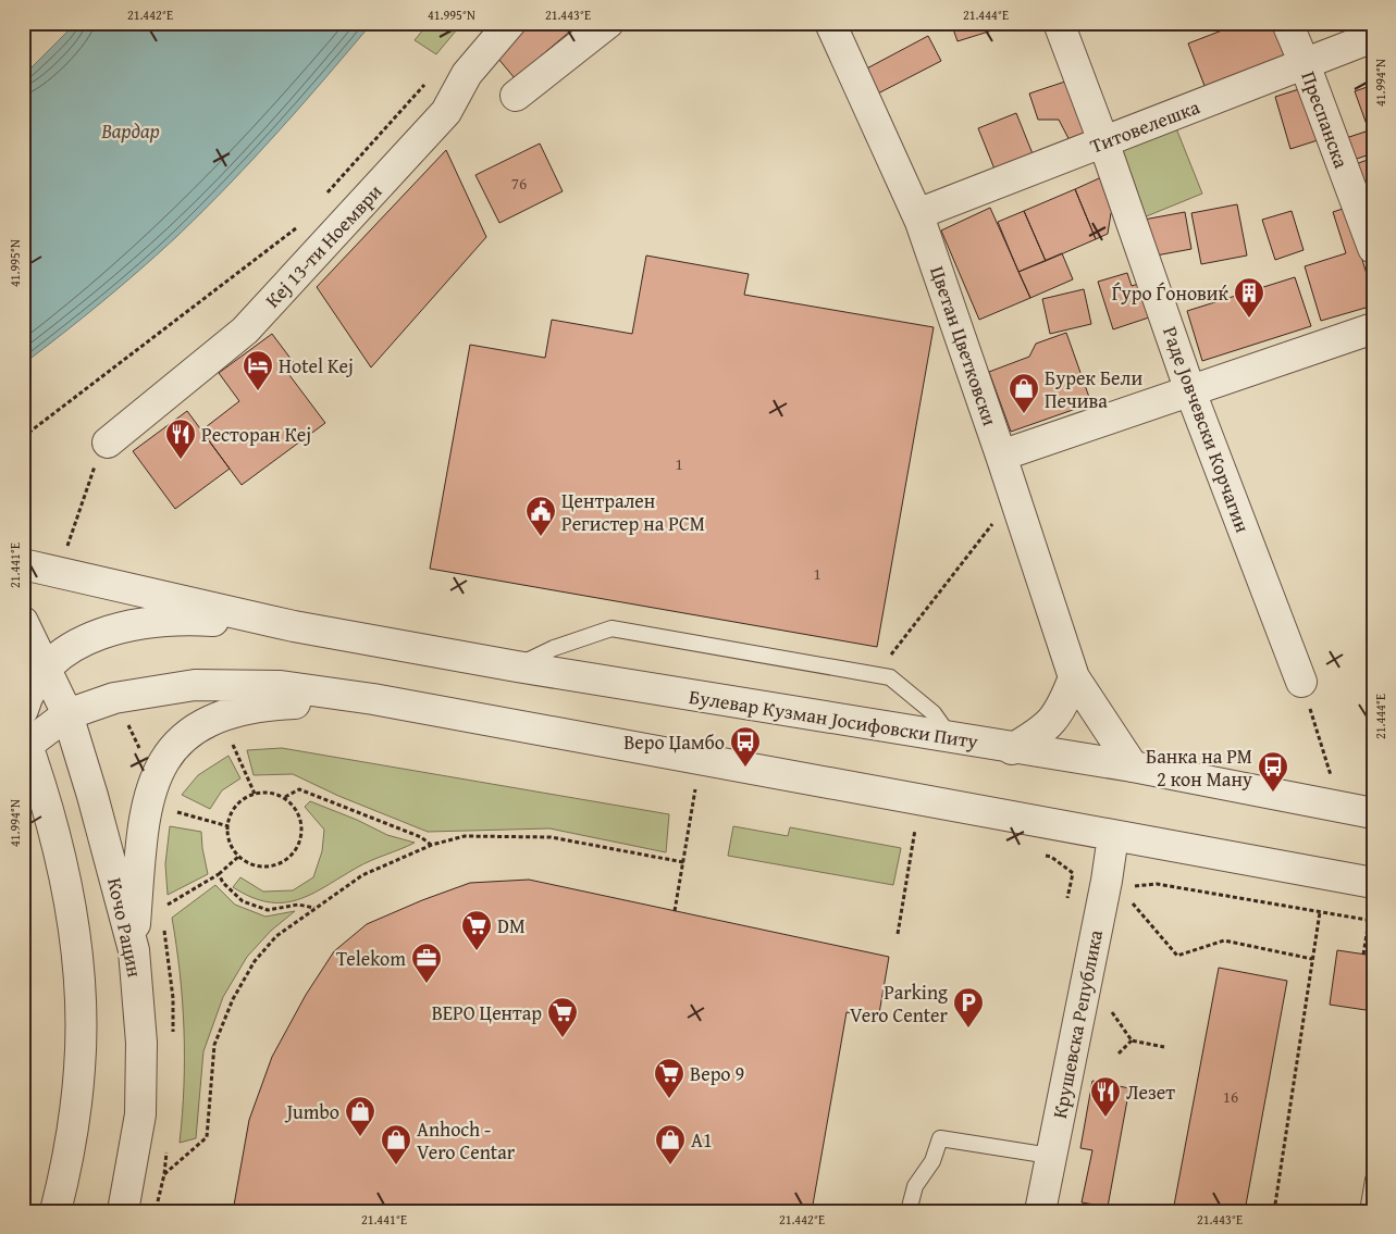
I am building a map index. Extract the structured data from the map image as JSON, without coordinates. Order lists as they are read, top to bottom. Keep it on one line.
{"streets":{"street":["Преспанска","Титовелешка","Кеј 13-ти Ноември","Цветан Цветковски","Раде Јовчевски Корчагин","Булевар Кузман Јосифовски Питу","Кочо Рацин","Крушевска Република"]},"crossings":[["Преспанска","Титовелешка"],["Титовелешка","Цветан Цветковски"],["Титовелешка","Раде Јовчевски Корчагин"],["Цветан Цветковски","Булевар Кузман Јосифовски Питу"],["Булевар Кузман Јосифовски Питу","Кочо Рацин"]],"water":["Вардар"],"places":{"building":["Ѓуро Ѓоновиќ"],"hotel":["Hotel Kej"],"shop":["Бурек Бели Печива","Jumbo","Anhoch - Vero Centar","A1"],"restaurant":["Ресторан Кej","Лезет"],"public building":["Централен Регистер на РСМ"],"bus stop":["Веро Џамбо","Банка на РМ 2 кон Ману"],"supermarket":["DM","ВЕРО Центар","Веро 9"],"office":["Telekom"],"parking":["Parking Vero Center"]},"house_numbers":["76","1","1","16"],"coordinates":["21.442°E","41.995°N","21.443°E","21.444°E","41.994°N","21.441°E"]}
